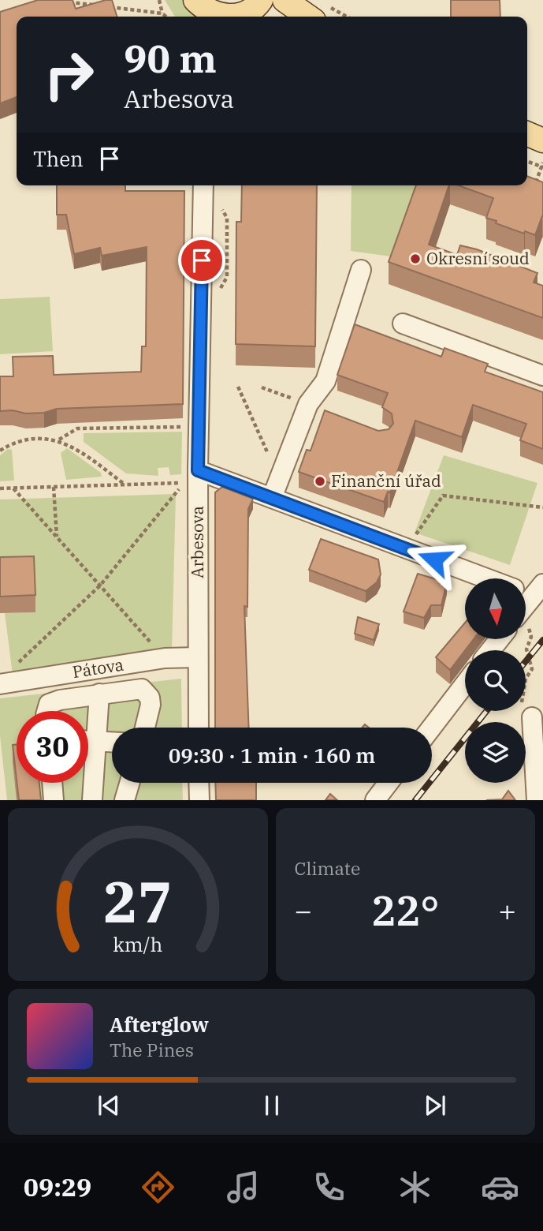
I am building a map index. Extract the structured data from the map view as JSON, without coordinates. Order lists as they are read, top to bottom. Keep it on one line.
{"streets":{"street":["Arbesova","Pátova"]},"crossings":[["Arbesova","Pátova"]],"places":["Okresní soud","Finanční úřad"],"north":"bottom","page":{"turn":["90 m","Arbesova"],"then":"Then","limit":"30","trip":"09:30 · 1 min · 160 m","tile":"Climate","heat":["−","22°","+"],"song":["Afterglow","The Pines"],"tabs":"09:29","gauge":["27","km/h"]}}
